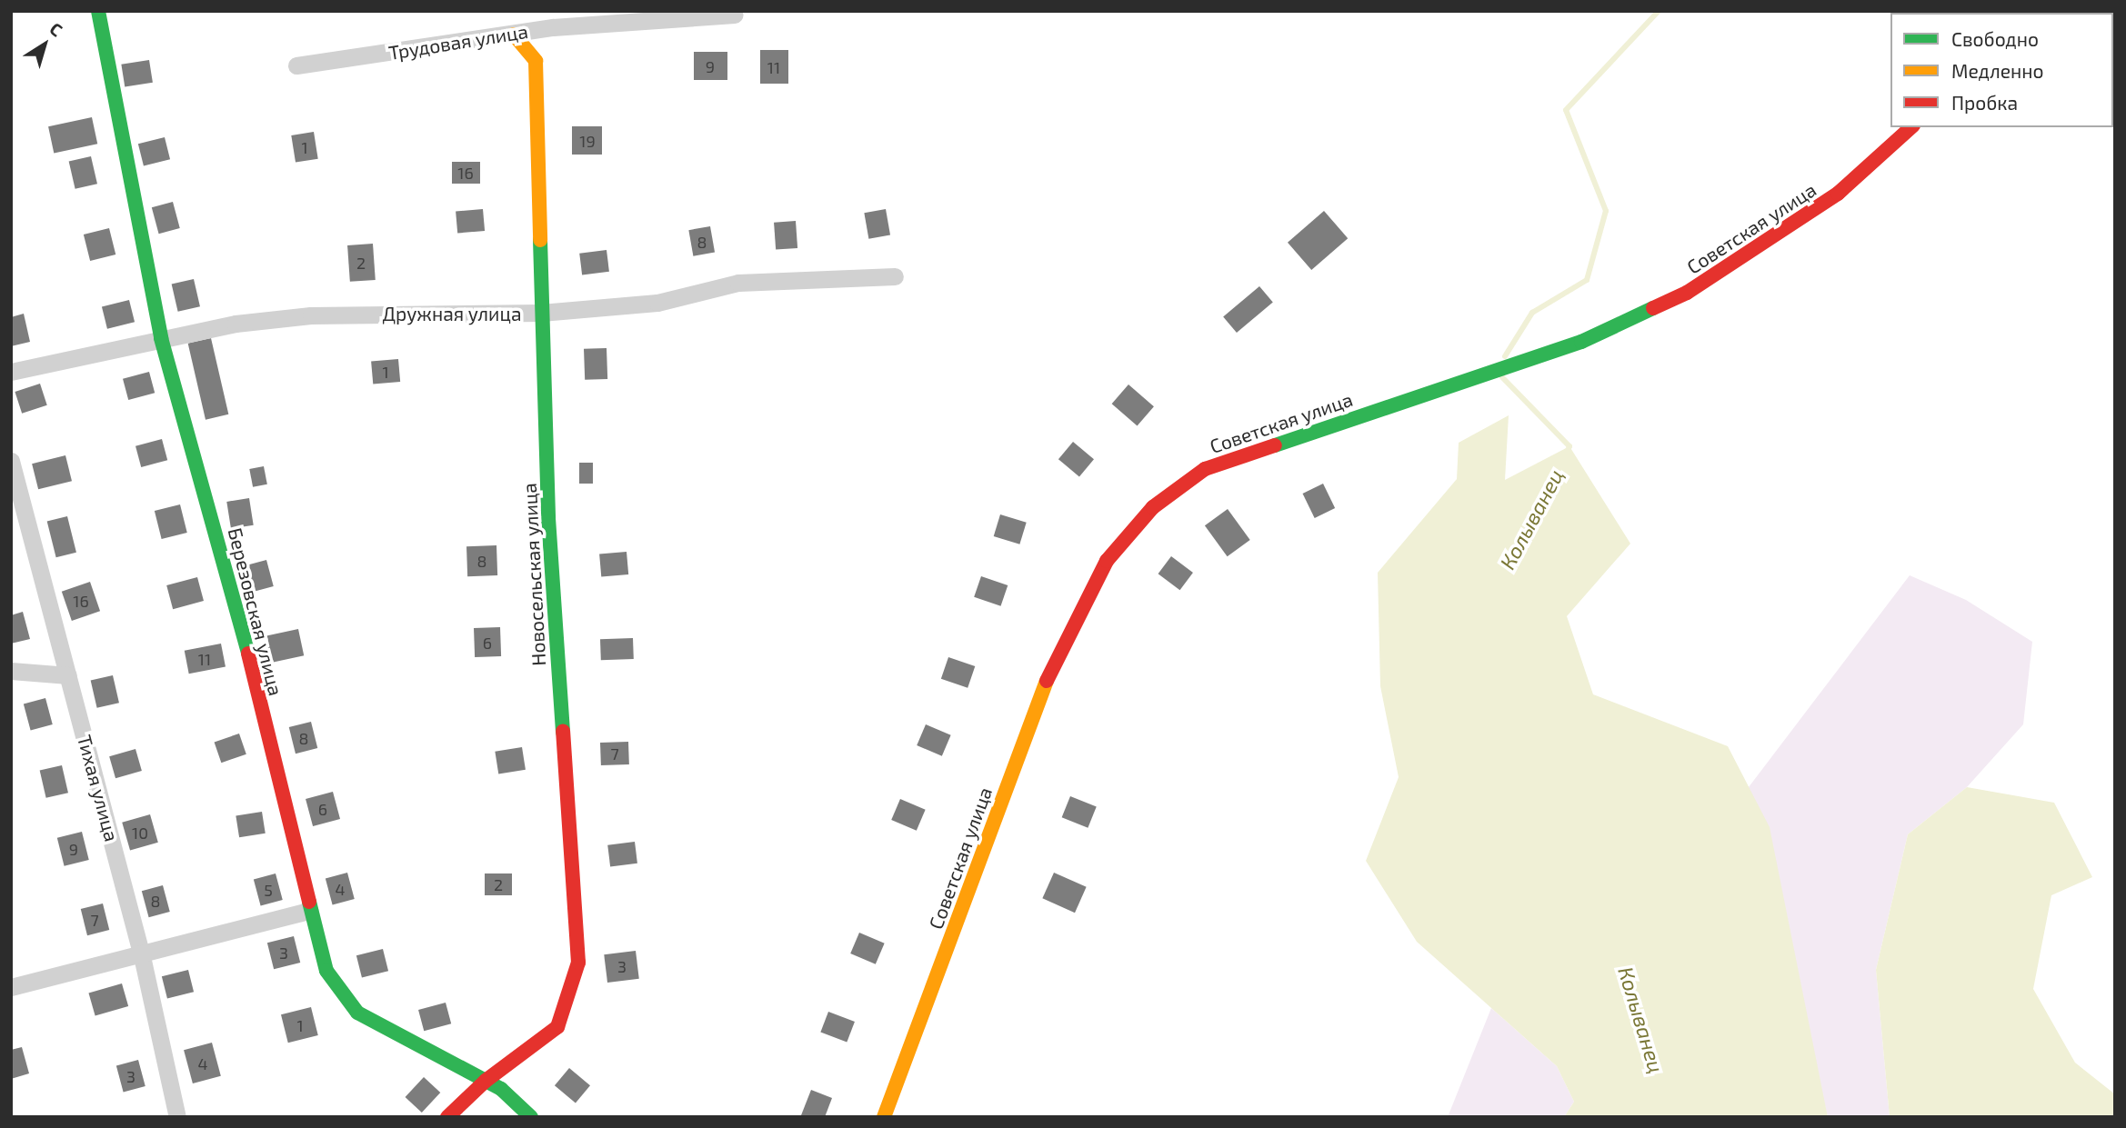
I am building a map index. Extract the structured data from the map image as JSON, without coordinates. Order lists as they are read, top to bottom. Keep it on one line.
{"streets":{"street":["Трудовая улица","Советская улица","Дружная улица","Новосельская улица","Березовская улица","Тихая улица"]},"crossings":[["Трудовая улица","Новосельская улица"],["Дружная улица","Новосельская улица"],["Дружная улица","Березовская улица"],["Новосельская улица","Березовская улица"]],"water":["Колыванец"],"house_numbers":["9","11","19","1","16","8","2","1","8","16","6","11","8","7","6","10","9","2","4","5","8","7","3","3","1","4","3"],"legend":["Свободно","Медленно","Пробка"],"north":"top right"}
